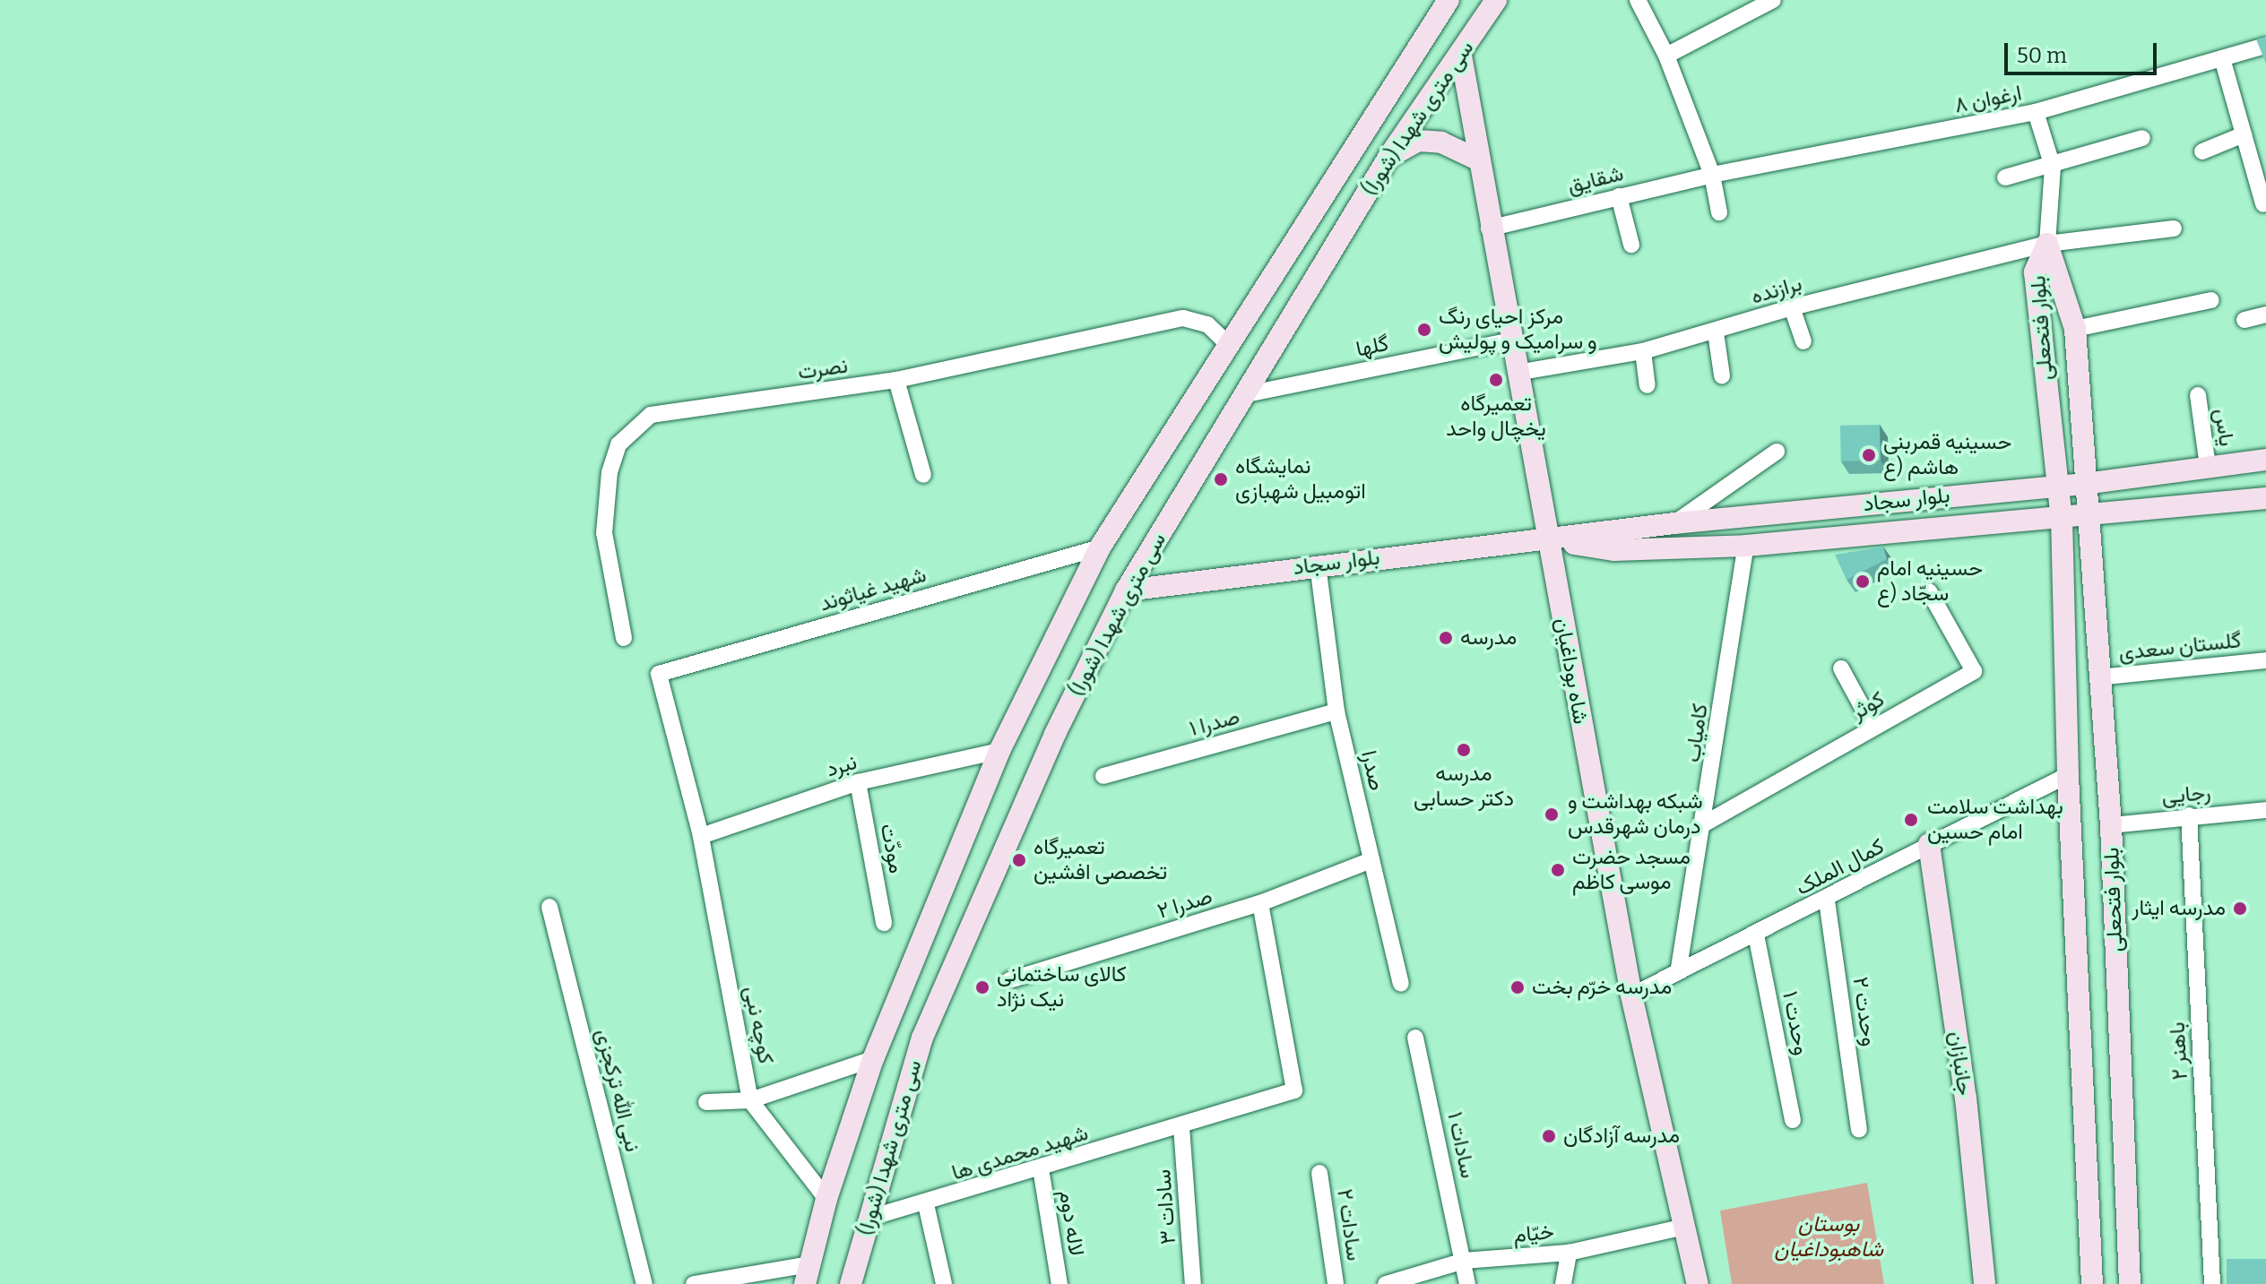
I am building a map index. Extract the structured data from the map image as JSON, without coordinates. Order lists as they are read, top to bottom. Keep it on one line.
{"streets":{"main road":["سی متری شهدا (شورا)","بلوار فتحعلی","بلوار سجاد","شاه بوداغیان","جانبازان"],"street":["ارغوان ۸","شقایق","برازنده","گلها","نصرت","یاس","شهید غیاثوند","گلستان سعدی","کوثر","صدرا ۱","کامیاب","نبرد","صدرا","رجایی","مودّت","کمال الملک","صدرا ۲","وحدت ۲","وحدت ۱","کوچه نبی","باهنر ۲","نبی الله ترکجزی","سادات ۱","شهید محمدی ها","سادات ۳","لاله دوم","سادات ۲","خیّام"]},"crossings":[["ارغوان ۸","شقایق"],["سی متری شهدا (شورا)","گلها"],["سی متری شهدا (شورا)","نصرت"],["سی متری شهدا (شورا)","بلوار سجاد"],["سی متری شهدا (شورا)","شهید غیاثوند"],["سی متری شهدا (شورا)","شاه بوداغیان"],["سی متری شهدا (شورا)","نبرد"],["سی متری شهدا (شورا)","کوچه نبی"],["سی متری شهدا (شورا)","شهید محمدی ها"],["شقایق","شاه بوداغیان"],["برازنده","بلوار فتحعلی"],["برازنده","شاه بوداغیان"],["بلوار فتحعلی","بلوار سجاد"],["بلوار فتحعلی","گلستان سعدی"],["بلوار فتحعلی","رجایی"],["بلوار فتحعلی","کمال الملک"],["گلها","شاه بوداغیان"],["یاس","بلوار سجاد"],["بلوار سجاد","شاه بوداغیان"],["بلوار سجاد","کامیاب"],["بلوار سجاد","صدرا"],["شهید غیاثوند","کوچه نبی"],["شاه بوداغیان","کمال الملک"],["شاه بوداغیان","خیّام"],["کوثر","کامیاب"],["صدرا ۱","صدرا"],["کامیاب","کمال الملک"],["نبرد","مودّت"],["نبرد","کوچه نبی"],["صدرا","صدرا ۲"],["رجایی","باهنر ۲"],["کمال الملک","وحدت ۲"],["کمال الملک","وحدت ۱"],["کمال الملک","جانبازان"],["صدرا ۲","شهید محمدی ها"],["سادات ۱","خیّام"],["شهید محمدی ها","سادات ۳"],["شهید محمدی ها","لاله دوم"]],"parks":["بوستان شاهبوداغیان"],"places":["مرکز احیای رنگ و سرامیک و پولیش","تعمیرگاه یخچال واحد","حسینیه قمربنی هاشم (ع","نمایشگاه اتومبیل شهبازی","حسینیه امام سجّاد (ع","مدرسه","مدرسه دکتر حسابی","شبکه بهداشت و درمان شهرقدس","بهداشت سلامت امام حسین","تعمیرگاه تخصصی افشین","مسجد حضرت موسی کاظم","مدرسه ایثار","کالای ساختمانی نیک نژاد","مدرسه خرّم بخت","مدرسه آزادگان"],"scale_bar":"50 m"}
